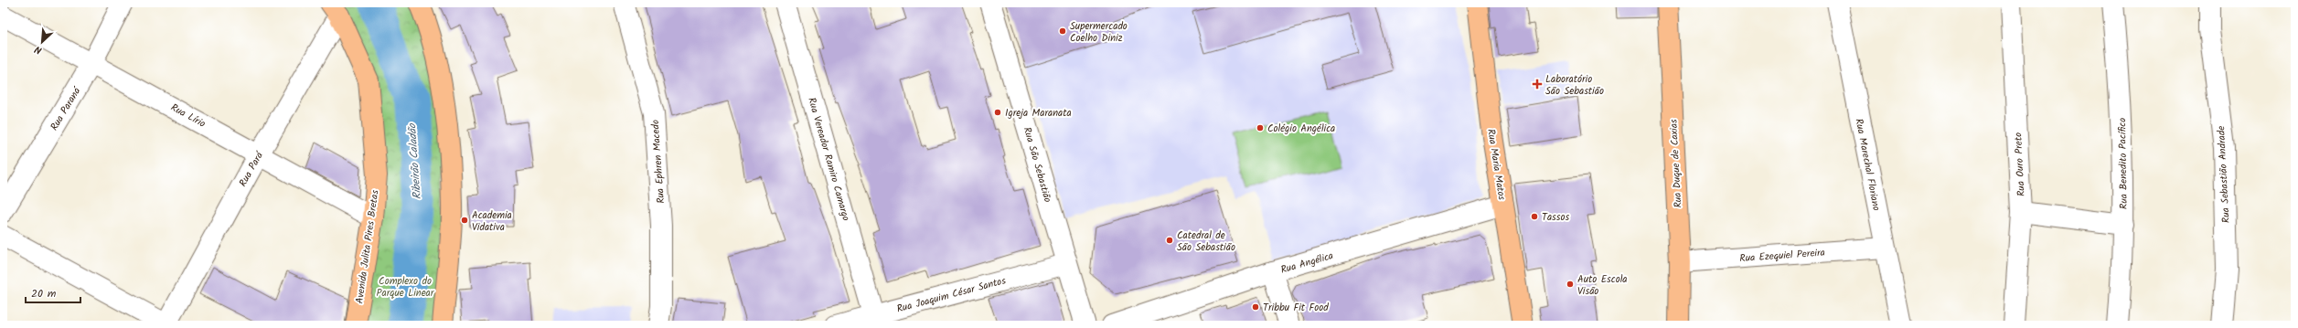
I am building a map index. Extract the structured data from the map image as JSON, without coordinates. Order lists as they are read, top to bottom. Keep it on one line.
{"streets":{"main road":["Rua Duque de Caxias","Rua Maria Matos","Avenida Julita Pires Bretas"],"street":["Rua Paraná","Rua Lírio","Rua Vereador Ramiro Camargo","Rua Ephren Macedo","Rua Benedito Pacífico","Rua São Sebastião","Rua Marechal Floriano","Rua Ouro Preto","Rua Pará","Rua Sebastião Andrade","Rua Ezequiel Pereira","Rua Angélica","Rua Joaquim César Santos"]},"crossings":[["Rua Paraná","Rua Lírio"],["Rua Lírio","Rua Pará"],["Rua Lírio","Avenida Julita Pires Bretas"],["Rua Vereador Ramiro Camargo","Rua Joaquim César Santos"],["Rua Duque de Caxias","Rua Ezequiel Pereira"],["Rua São Sebastião","Rua Joaquim César Santos"],["Rua Maria Matos","Rua Angélica"],["Rua Marechal Floriano","Rua Ezequiel Pereira"],["Rua Pará","Avenida Julita Pires Bretas"]],"water":["Ribeirão Caladão"],"parks":["Complexo do Parque Linear"],"places":{"other":["Supermercado Coelho Diniz","Igreja Maranata","Colégio Angélica","Tassos","Academia Vidativa","Catedral de São Sebastião","Auto Escola Visão","Tribbu Fit Food"],"health":["Laboratório São Sebastião"]},"scale_bar":"20 m","north":"bottom left"}
